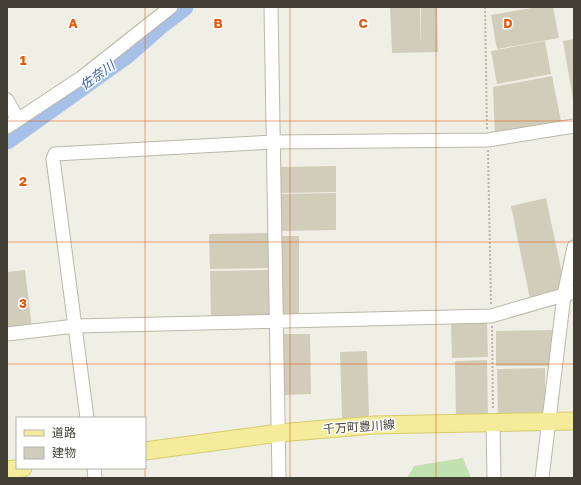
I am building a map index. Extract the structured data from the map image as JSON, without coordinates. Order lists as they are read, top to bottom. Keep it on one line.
{"streets":{"main road":["千万町豊川線"]},"water":["佐奈川"],"legend":["道路","建物"],"grid":{"columns":["A","B","C","D"],"rows":["1","2","3"]}}
